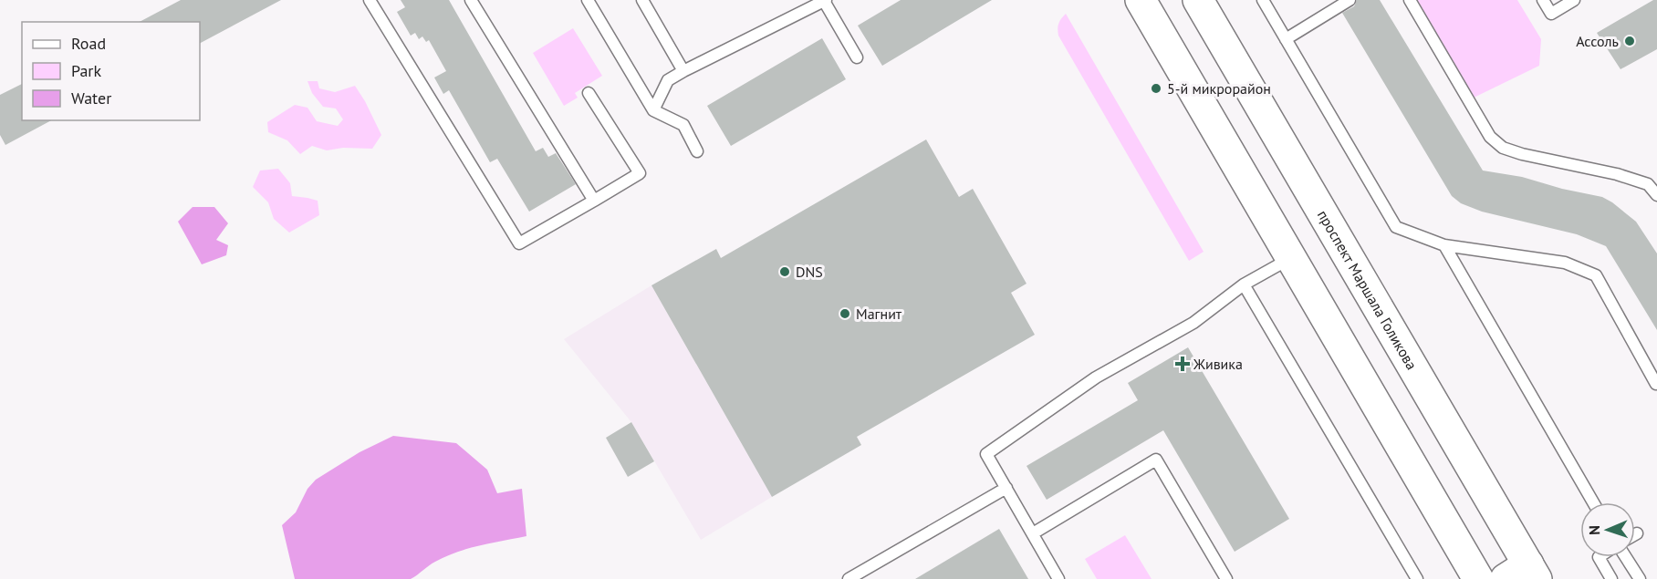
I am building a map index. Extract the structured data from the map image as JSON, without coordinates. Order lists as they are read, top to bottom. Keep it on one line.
{"streets":{"main road":["проспект Маршала Голикова"]},"places":{"other":["Ассоль","5-й микрорайон","DNS","Магнит"],"health":["Живика"]},"legend":["Road","Park","Water"],"north":"left"}
